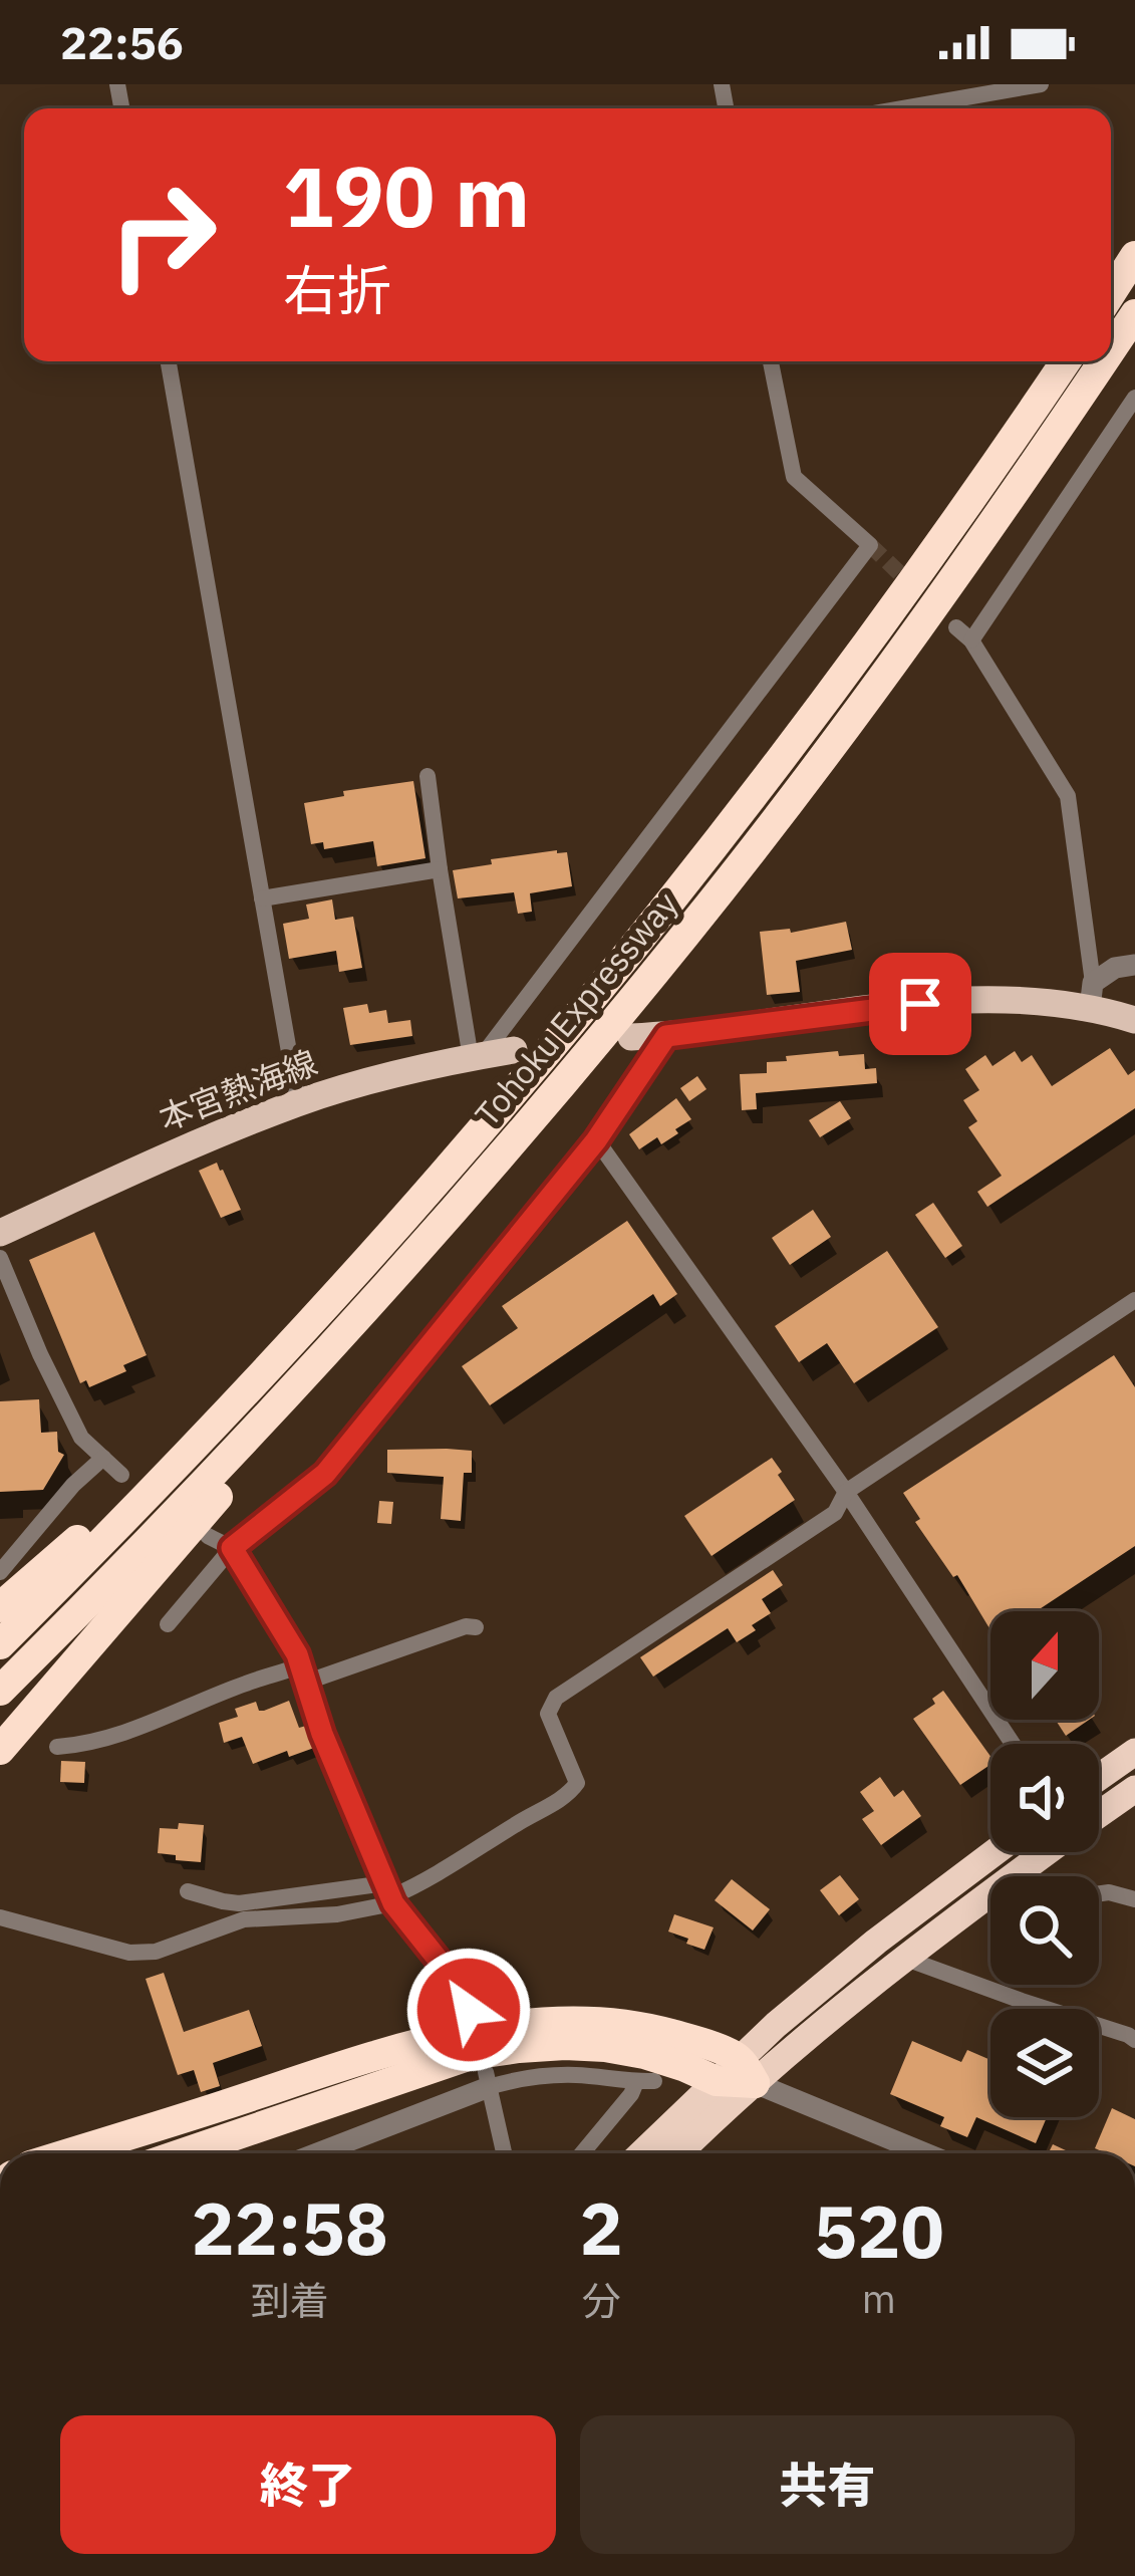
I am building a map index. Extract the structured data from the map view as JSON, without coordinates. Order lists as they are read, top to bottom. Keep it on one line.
{"streets":{"highway":["Tohoku Expressway"],"main road":["本宮熱海線"]},"north":"top","page":{"status":"22:56","turn":["190 m","右折"],"eta":["22:58","到着","2","分","520","m"],"buttons":["終了","共有"]}}
